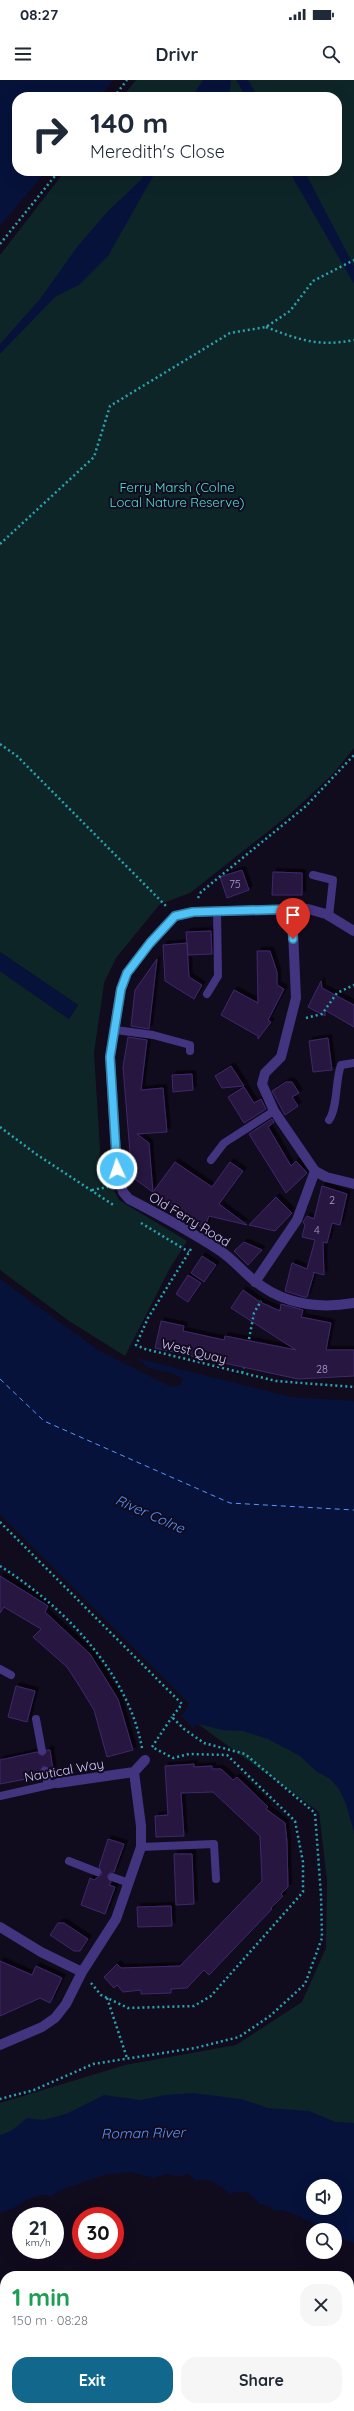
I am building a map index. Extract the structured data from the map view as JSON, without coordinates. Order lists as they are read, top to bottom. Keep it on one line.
{"streets":{"street":["Old Ferry Road","Nautical Way"],"path":["West Quay"]},"water":["River Colne","Roman River"],"parks":["Ferry Marsh (Colne Local Nature Reserve)"],"house_numbers":["75","2","4","28"],"page":{"status":"08:27","header":"Drivr","turn":["140 m","Meredith's Close"],"speed":"21 km/h","limit":"30","heading":["1 min","150 m · 08:28"],"buttons":["Exit","Share"]}}
